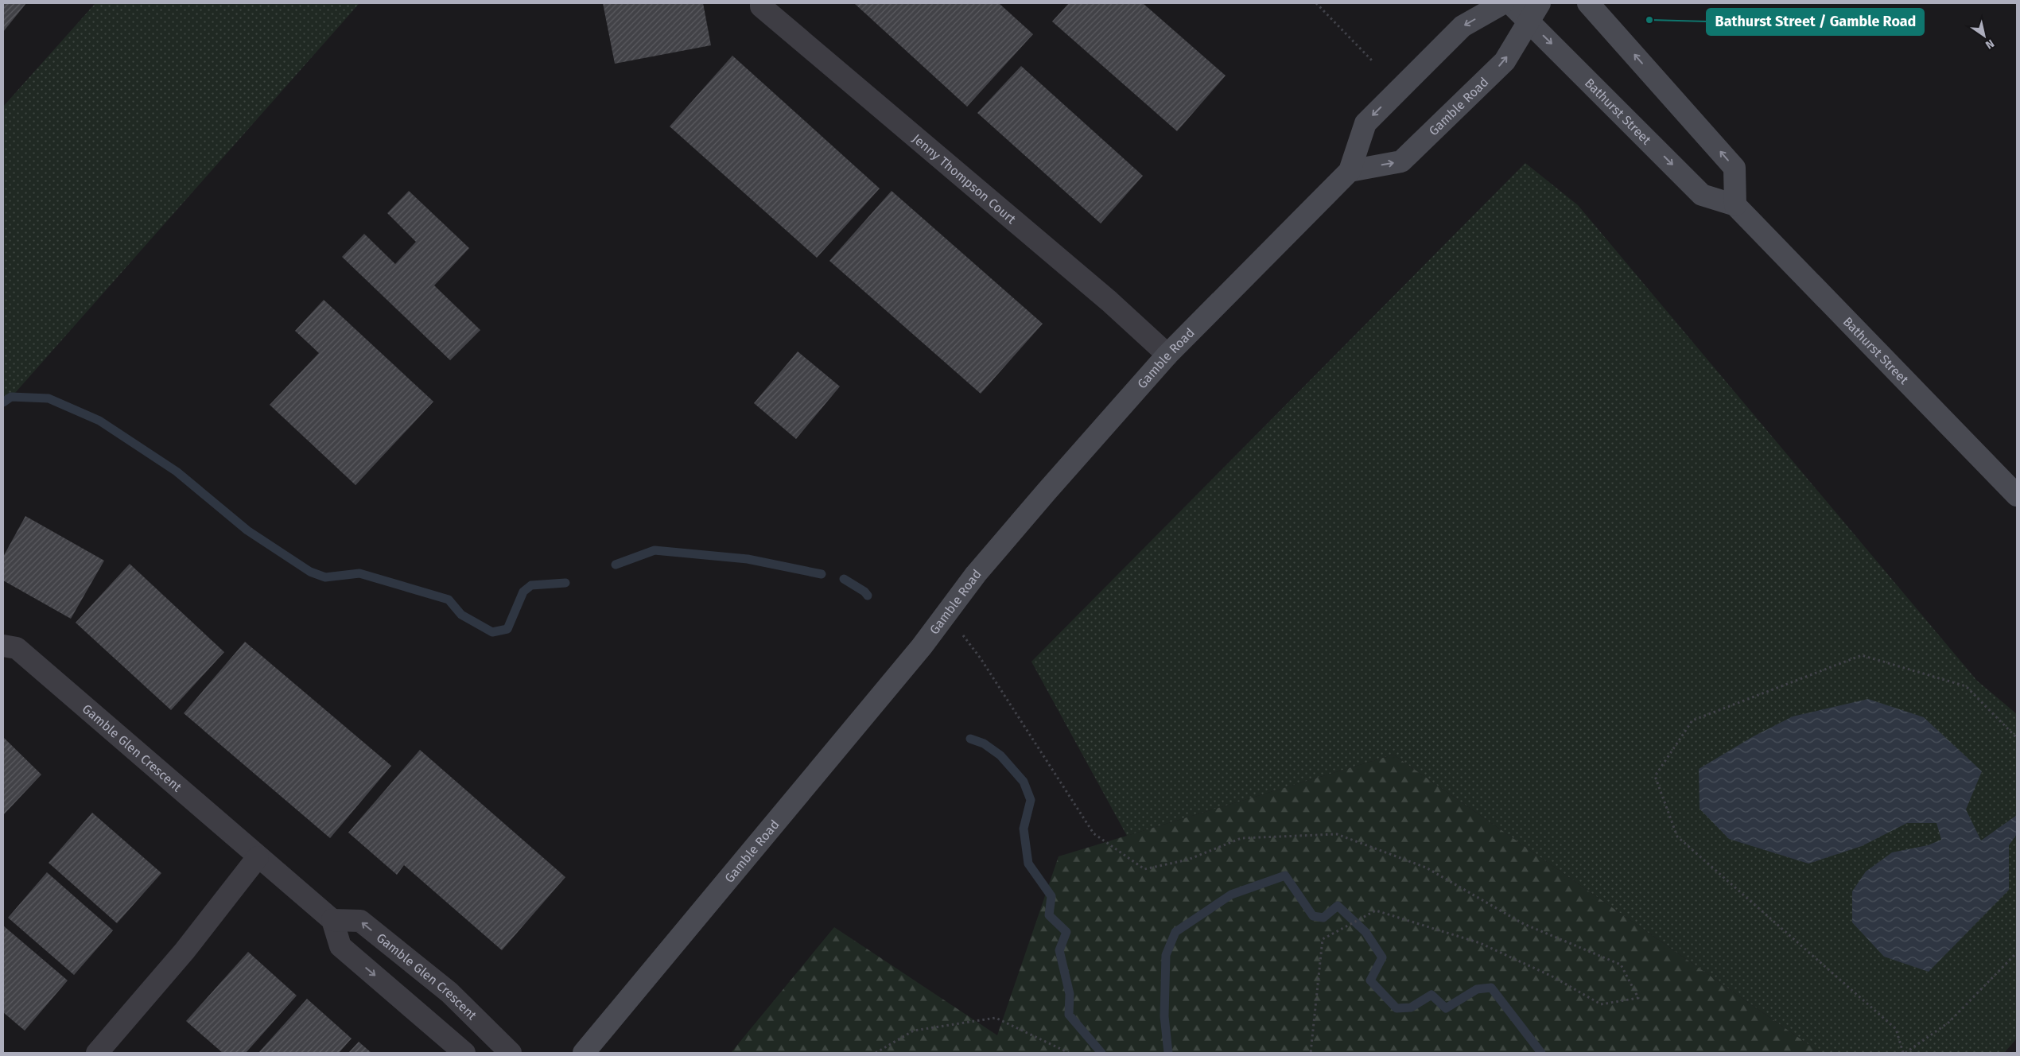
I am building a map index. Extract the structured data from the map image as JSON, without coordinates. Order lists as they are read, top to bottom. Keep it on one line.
{"streets":{"main road":["Gamble Road","Bathurst Street"],"street":["Jenny Thompson Court","Gamble Glen Crescent"]},"crossings":[["Gamble Road","Bathurst Street"],["Gamble Road","Jenny Thompson Court"]],"places":["Bathurst Street / Gamble Road"],"north":"bottom right"}
